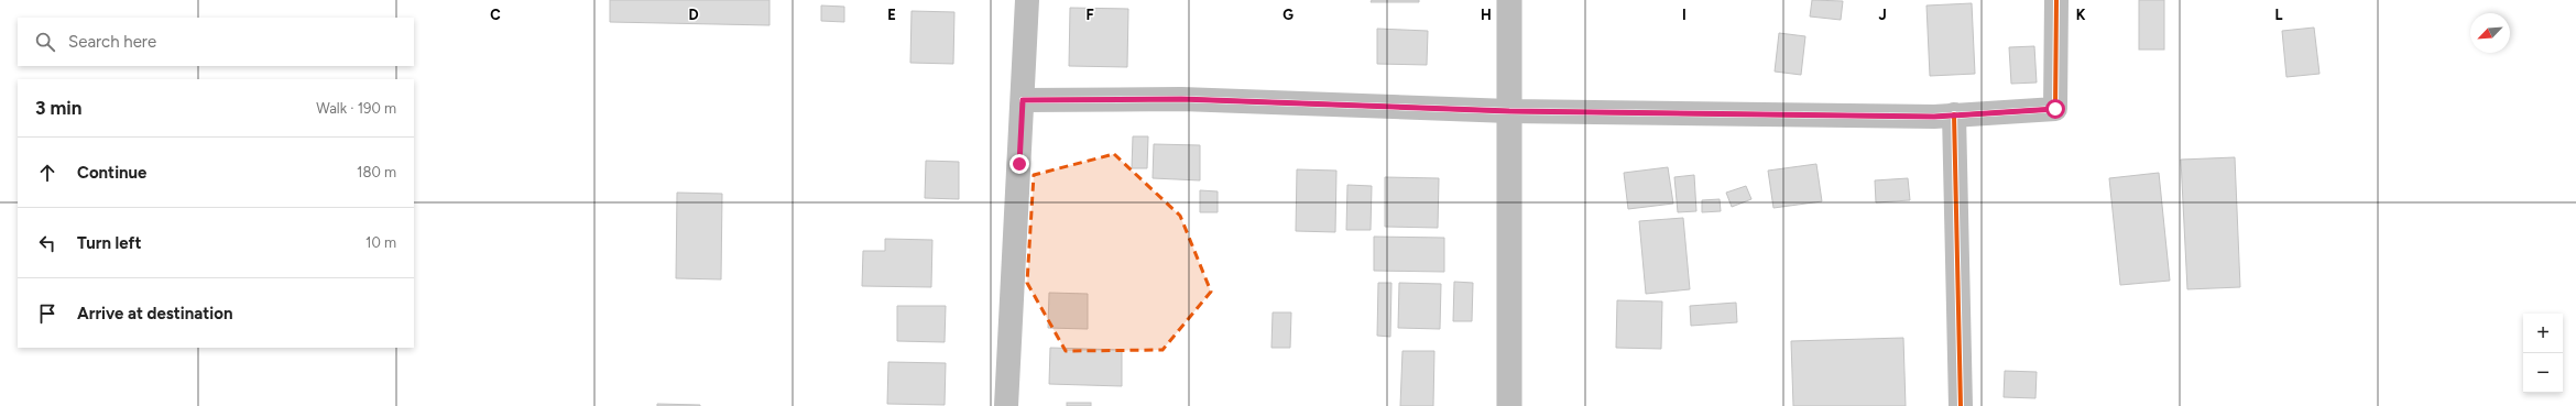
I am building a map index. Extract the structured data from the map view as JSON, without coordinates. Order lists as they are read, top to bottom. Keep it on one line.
{"north":"bottom left","page":{"search":"Search here","heading":["3 min","Walk · 190 m"],"list":[["Continue","180 m"],["Turn left","10 m"],"Arrive at destination"],"map_buttons":["+","−"]},"grid":{"columns":["C","D","E","F","G","H","I","J","K","L"]}}
